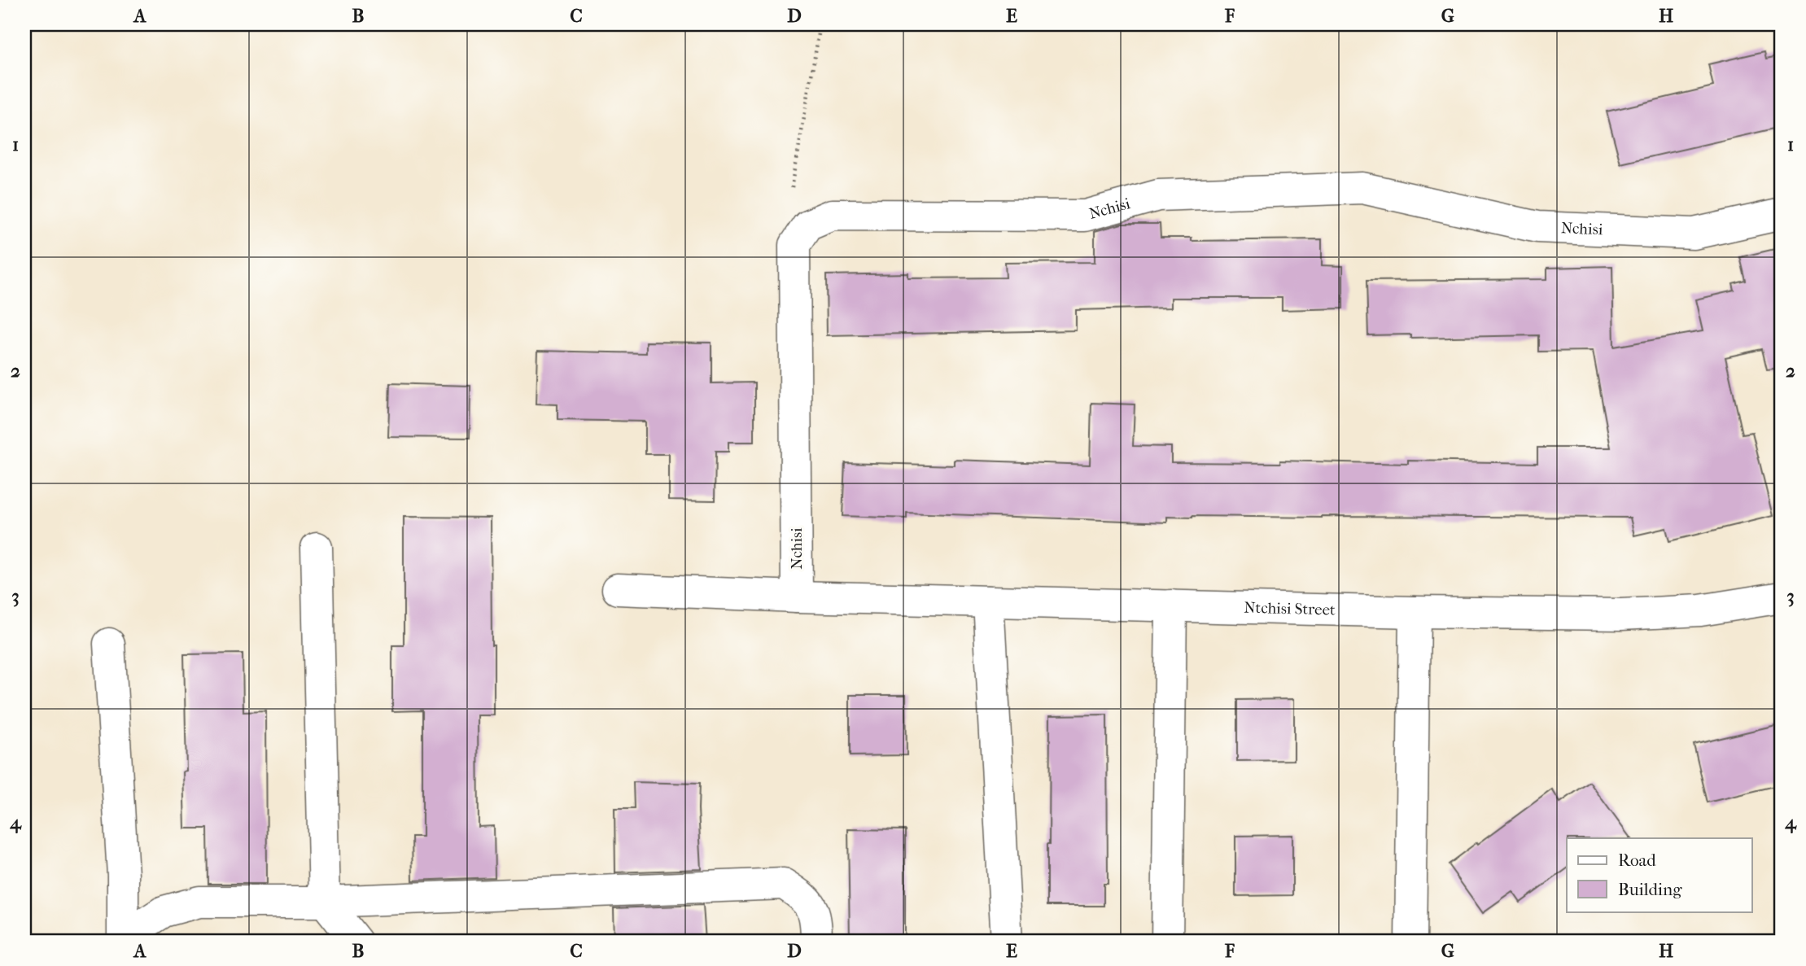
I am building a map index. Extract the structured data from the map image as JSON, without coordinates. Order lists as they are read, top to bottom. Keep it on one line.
{"streets":{"street":["Nchisi","Ntchisi Street"]},"crossings":[["Nchisi","Ntchisi Street"]],"legend":["Road","Building"],"grid":{"columns":["A","B","C","D","E","F","G","H"],"rows":["1","2","3","4"]}}
